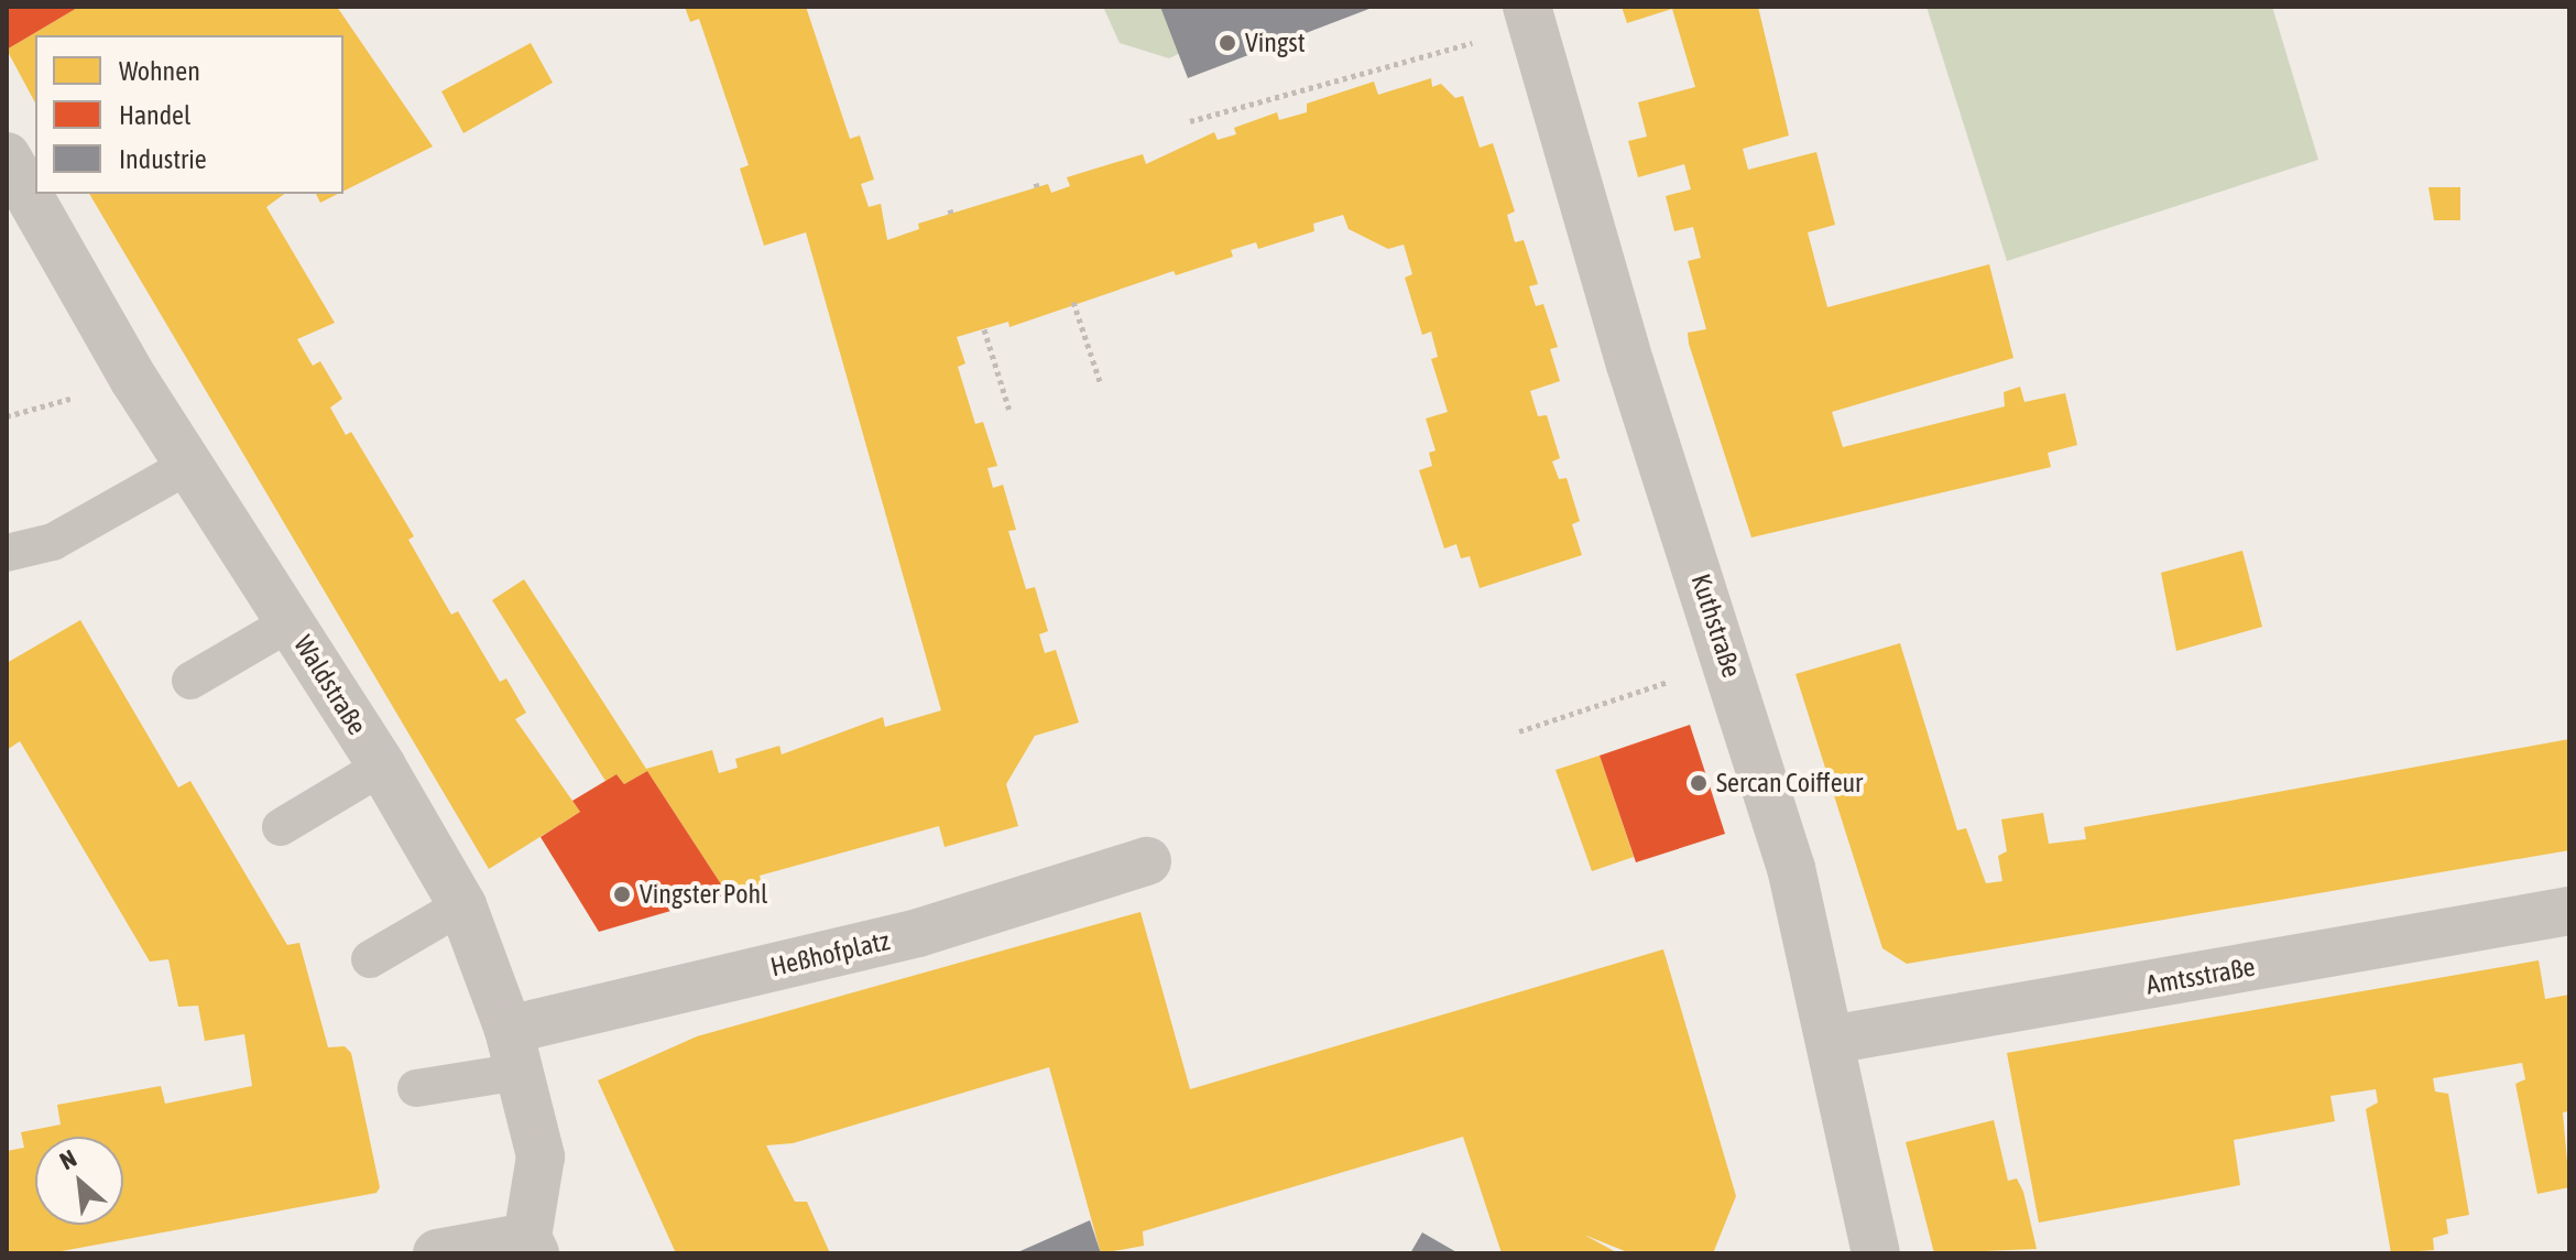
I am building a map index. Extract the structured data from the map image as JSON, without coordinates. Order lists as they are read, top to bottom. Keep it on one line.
{"streets":{"street":["Kuthstraße","Waldstraße","Heßhofplatz","Amtsstraße"]},"crossings":[["Kuthstraße","Amtsstraße"],["Waldstraße","Heßhofplatz"]],"places":["Vingst","Sercan Coiffeur","Vingster Pohl"],"legend":["Wohnen","Handel","Industrie"],"north":"top left"}
